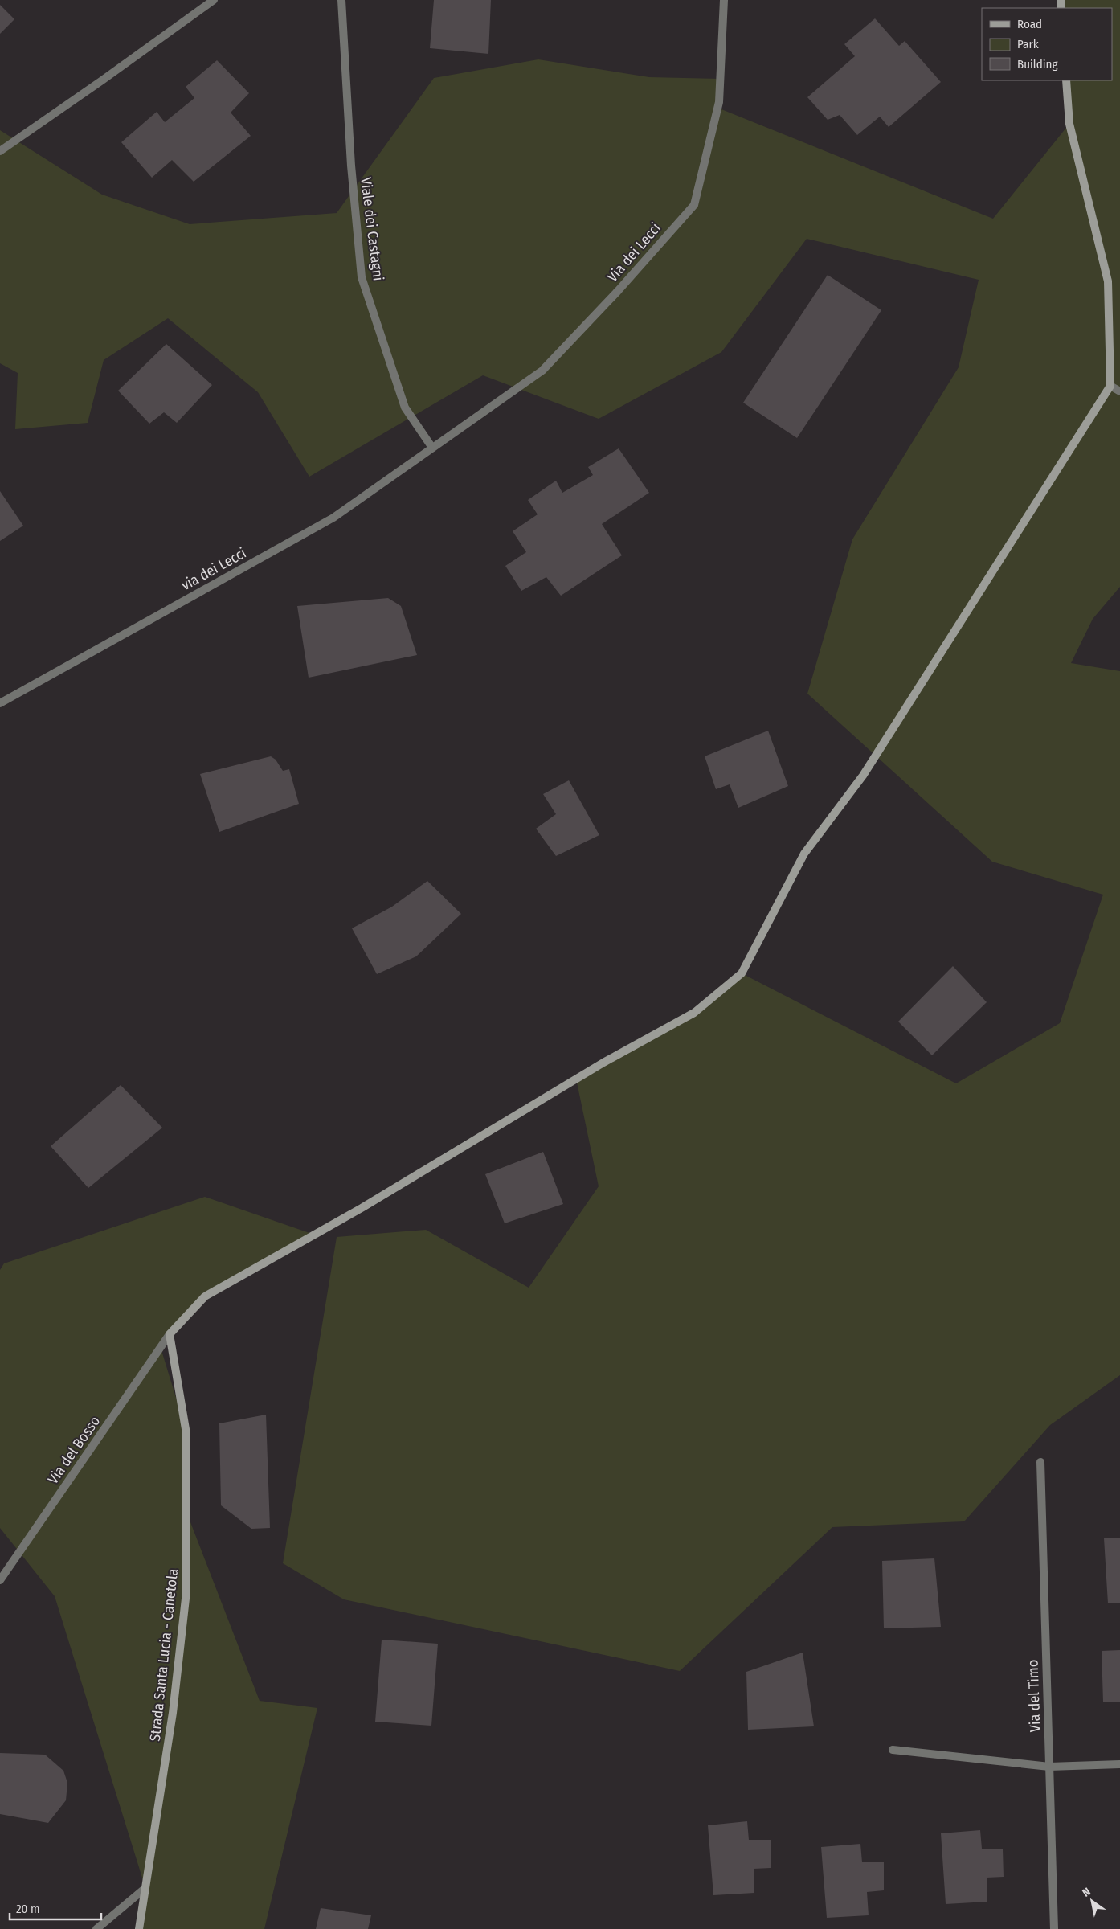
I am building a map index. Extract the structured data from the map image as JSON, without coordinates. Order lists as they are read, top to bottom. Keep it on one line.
{"streets":{"street":["Viale dei Castagni","Via dei Lecci","via dei Lecci","Via del Bosso","Strada Santa Lucia - Canetola","Via del Timo"]},"crossings":[["Viale dei Castagni","Via dei Lecci"],["Viale dei Castagni","via dei Lecci"],["Via dei Lecci","via dei Lecci"],["Via del Bosso","Strada Santa Lucia - Canetola"]],"legend":["Road","Park","Building"],"scale_bar":"20 m","north":"top left"}
